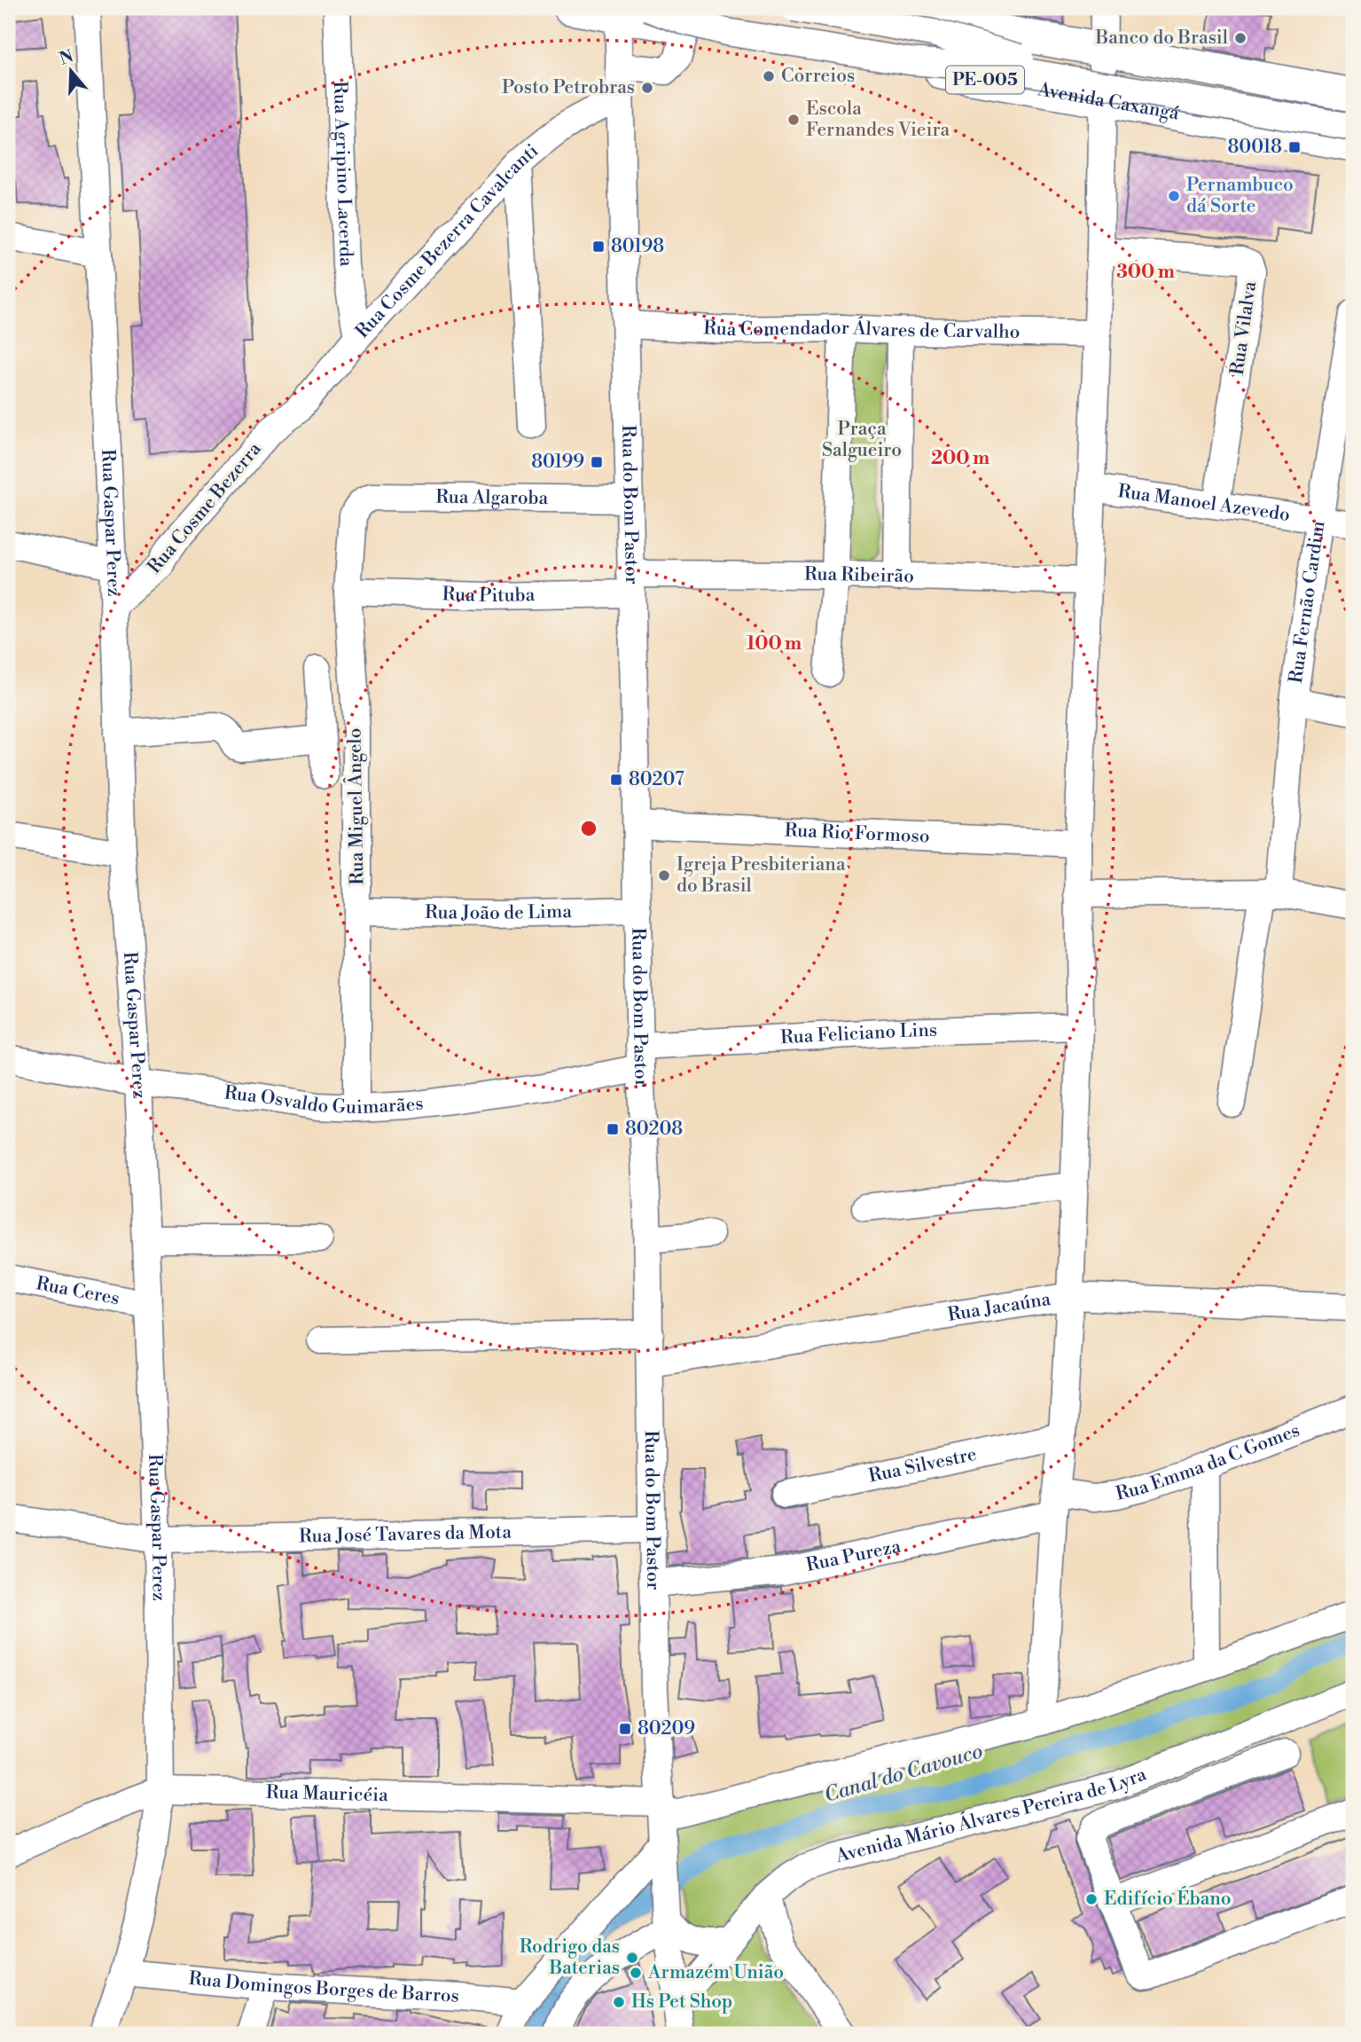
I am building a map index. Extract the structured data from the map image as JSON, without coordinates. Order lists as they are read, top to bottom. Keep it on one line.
{"streets":{"main road":["PE-005","Avenida Caxangá"],"street":["Rua Agripino Lacerda","Rua Cosme Bezerra Cavalcanti","Rua Vilalva","Rua Comendador Álvares de Carvalho","Rua Algaroba","Rua Manoel Azevedo","Rua do Bom Pastor","Rua Cosme Bezerra","Rua Gaspar Perez","Rua Ribeirão","Rua Pituba","Rua Fernão Cardim","Rua Miguel Ângelo","Rua Rio Formoso","Rua João de Lima","Rua Feliciano Lins","Rua Osvaldo Guimarães","Rua Ceres","Rua Jacaúna","Rua Emma da C Gomes","Rua Silvestre","Rua José Tavares da Mota","Rua Pureza","Rua Mauricéia","Avenida Mário Álvares Pereira de Lyra","Rua Domingos Borges de Barros"]},"crossings":[["Avenida Caxangá","Rua do Bom Pastor"],["Rua Agripino Lacerda","Rua Cosme Bezerra Cavalcanti"],["Rua Cosme Bezerra Cavalcanti","Rua do Bom Pastor"],["Rua Cosme Bezerra Cavalcanti","Rua Cosme Bezerra"],["Rua Vilalva","Rua Manoel Azevedo"],["Rua Comendador Álvares de Carvalho","Rua do Bom Pastor"],["Rua Algaroba","Rua do Bom Pastor"],["Rua Algaroba","Rua Miguel Ângelo"],["Rua Manoel Azevedo","Rua Fernão Cardim"],["Rua do Bom Pastor","Rua Ribeirão"],["Rua do Bom Pastor","Rua Pituba"],["Rua do Bom Pastor","Rua Rio Formoso"],["Rua do Bom Pastor","Rua João de Lima"],["Rua do Bom Pastor","Rua Feliciano Lins"],["Rua do Bom Pastor","Rua Osvaldo Guimarães"],["Rua do Bom Pastor","Rua Jacaúna"],["Rua do Bom Pastor","Rua José Tavares da Mota"],["Rua do Bom Pastor","Rua Pureza"],["Rua do Bom Pastor","Rua Mauricéia"],["Rua do Bom Pastor","Avenida Mário Álvares Pereira de Lyra"],["Rua Cosme Bezerra","Rua Gaspar Perez"],["Rua Gaspar Perez","Rua Osvaldo Guimarães"],["Rua Gaspar Perez","Rua Ceres"],["Rua Gaspar Perez","Rua José Tavares da Mota"],["Rua Gaspar Perez","Rua Mauricéia"],["Rua Gaspar Perez","Rua Domingos Borges de Barros"],["Rua Ribeirão","Rua Pituba"],["Rua Pituba","Rua Miguel Ângelo"],["Rua Miguel Ângelo","Rua João de Lima"],["Rua Miguel Ângelo","Rua Osvaldo Guimarães"],["Rua Feliciano Lins","Rua Osvaldo Guimarães"],["Rua Emma da C Gomes","Rua Pureza"]],"water":["Canal do Cavouco"],"parks":["Praça Salgueiro"],"places":{"other":["Banco do Brasil","Correios","Posto Petrobras","Escola Fernandes Vieira","Pernambuco dá Sorte","Igreja Presbiteriana do Brasil","Edifício Ébano","Rodrigo das Baterias","Armazém União","Hs Pet Shop"],"transit":["80018","80198","80199","80207","80208","80209"]},"north":"top","rings":["300 m","200 m","100 m"]}
